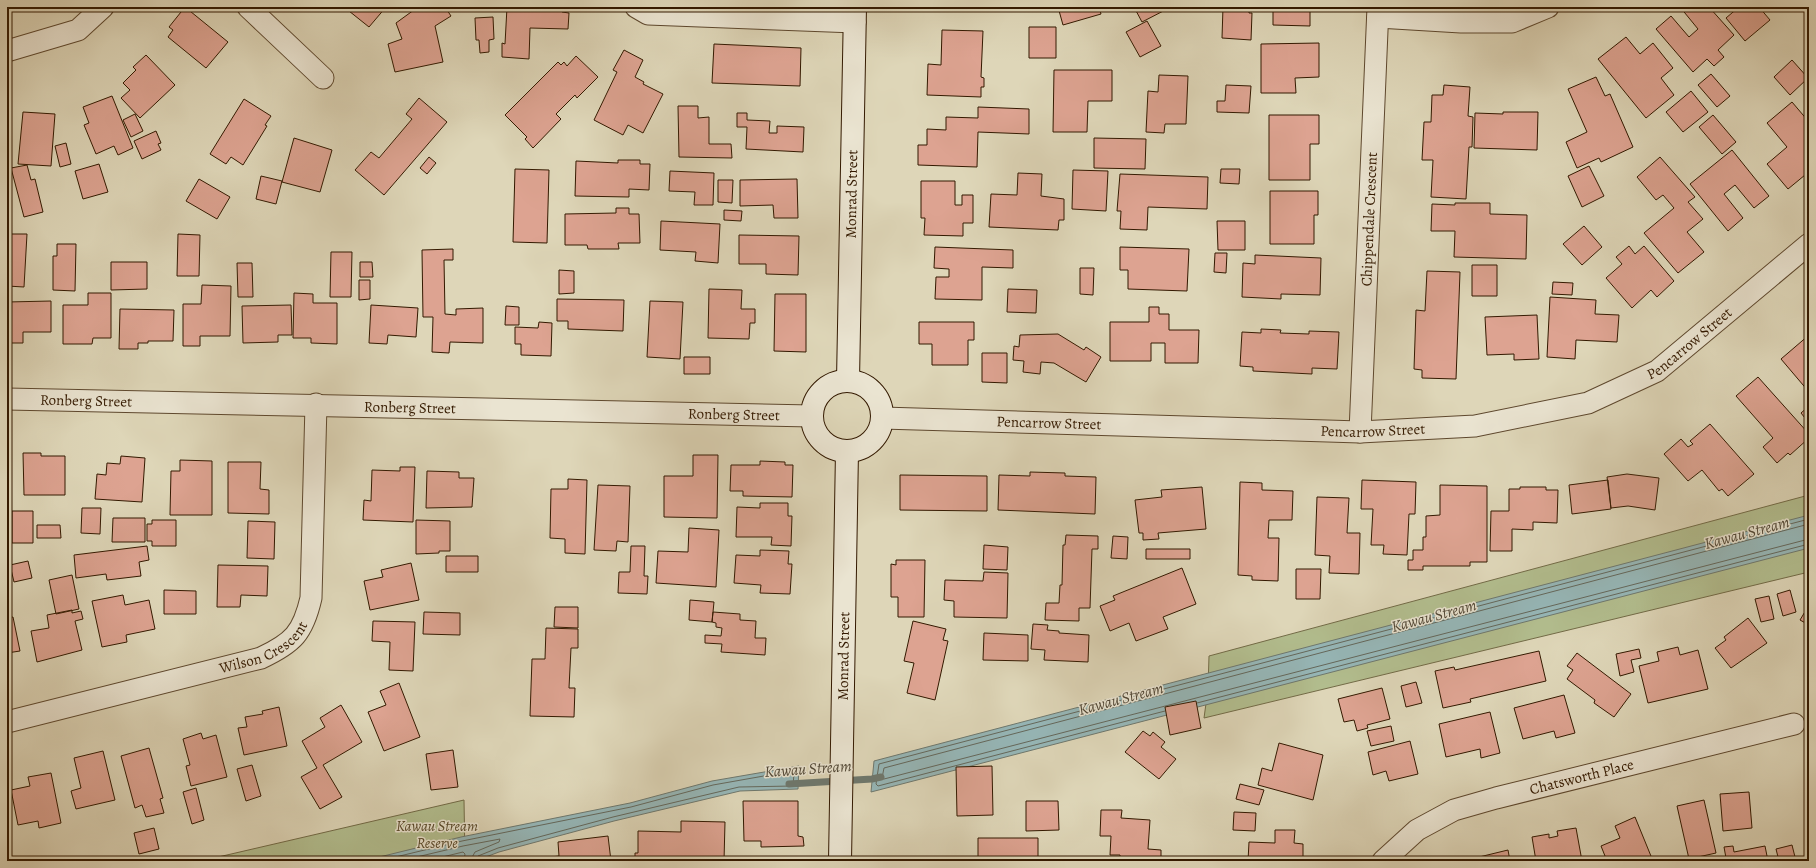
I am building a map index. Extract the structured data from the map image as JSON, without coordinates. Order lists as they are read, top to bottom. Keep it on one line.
{"streets":{"street":["Monrad Street","Chippendale Crescent","Pencarrow Street","Ronberg Street","Wilson Crescent","Chatsworth Place"]},"crossings":[["Monrad Street","Pencarrow Street"],["Monrad Street","Ronberg Street"],["Chippendale Crescent","Pencarrow Street"],["Pencarrow Street","Ronberg Street"],["Ronberg Street","Wilson Crescent"]],"water":["Kawau Stream"],"parks":["Kawau Stream Reserve"]}
